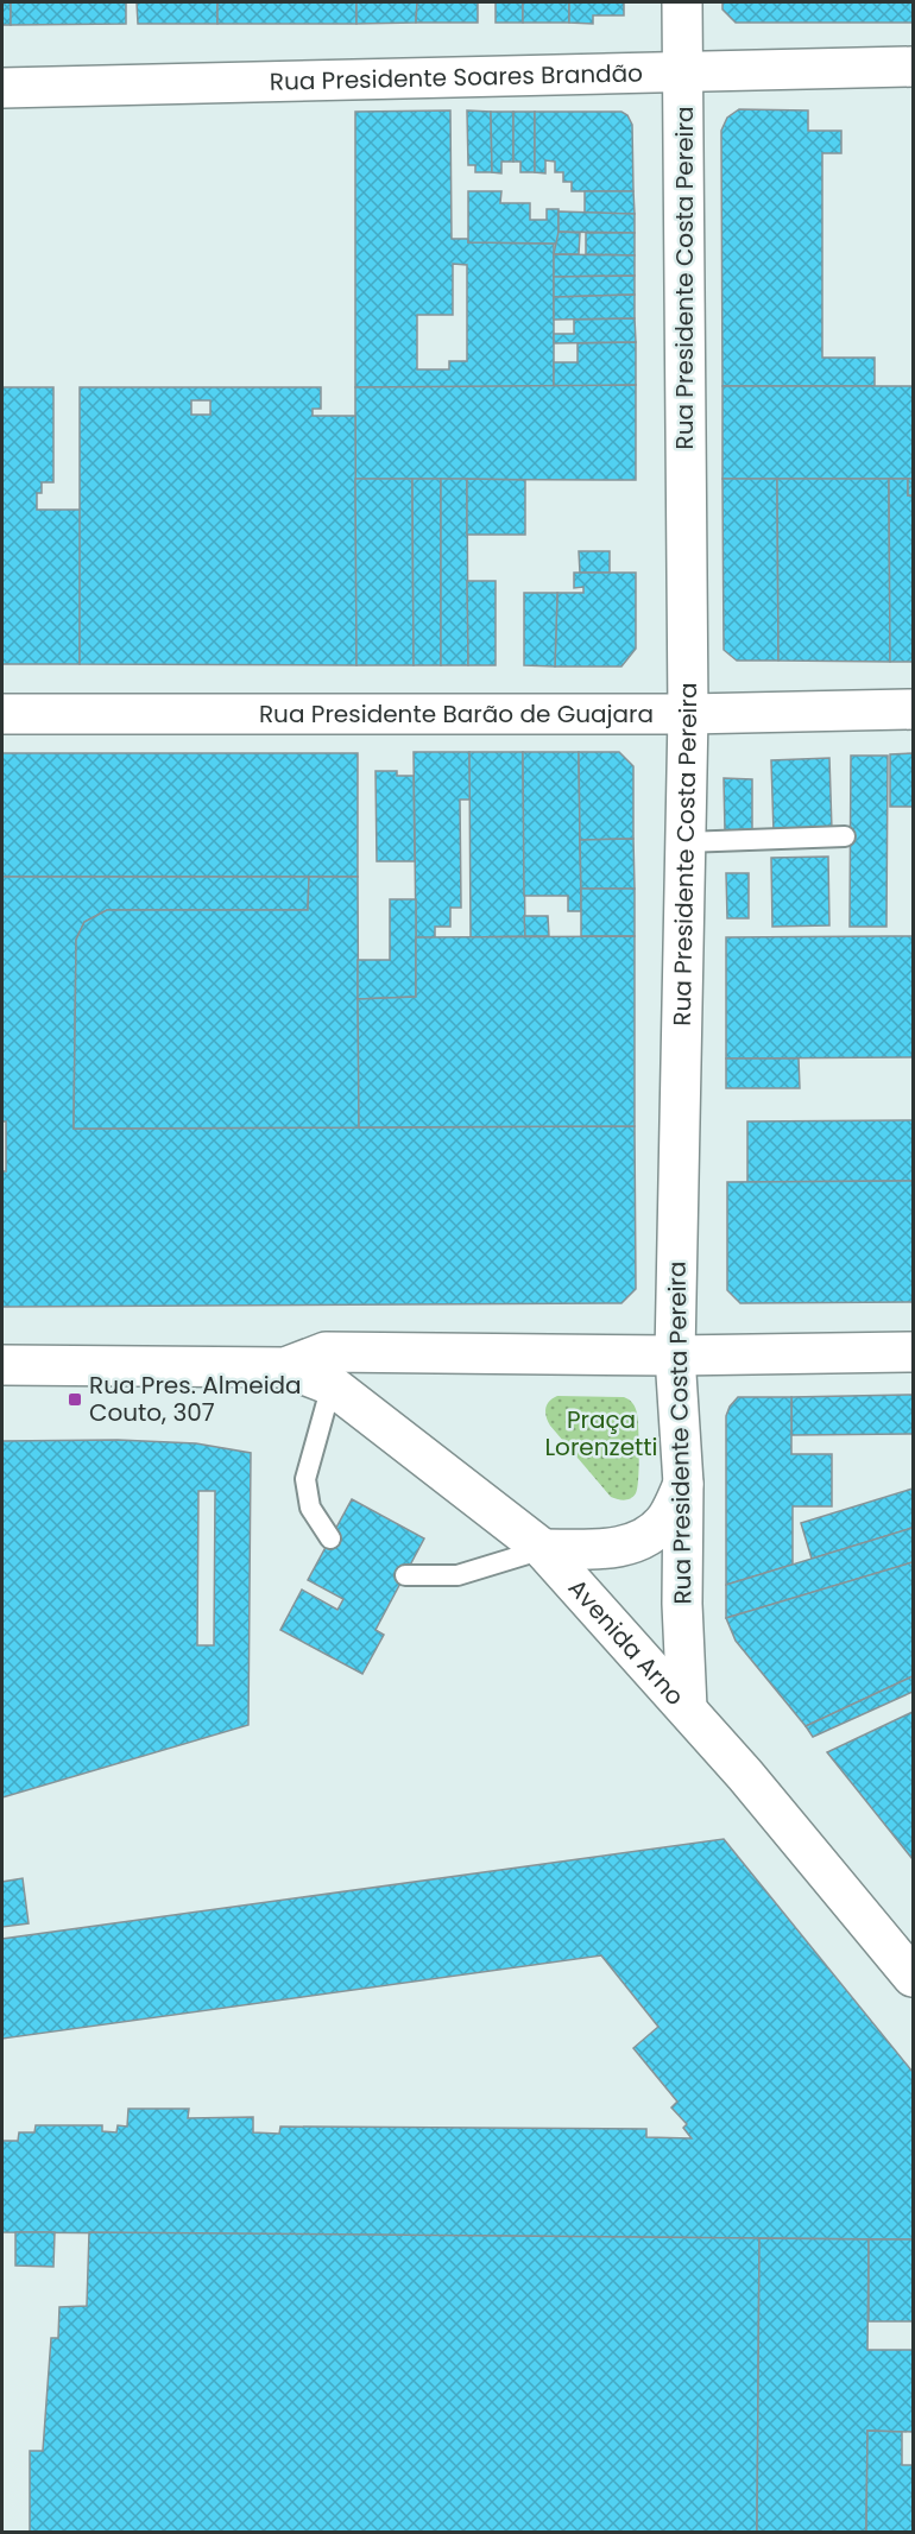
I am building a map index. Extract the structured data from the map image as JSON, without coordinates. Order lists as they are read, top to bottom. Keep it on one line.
{"streets":{"street":["Rua Presidente Soares Brandão","Rua Presidente Costa Pereira","Rua Presidente Barão de Guajara","Avenida Arno"]},"crossings":[["Rua Presidente Soares Brandão","Rua Presidente Costa Pereira"],["Rua Presidente Costa Pereira","Rua Presidente Barão de Guajara"],["Rua Presidente Costa Pereira","Avenida Arno"]],"parks":["Praça Lorenzetti"],"places":{"transit":["Rua Pres. Almeida Couto, 307"]}}
